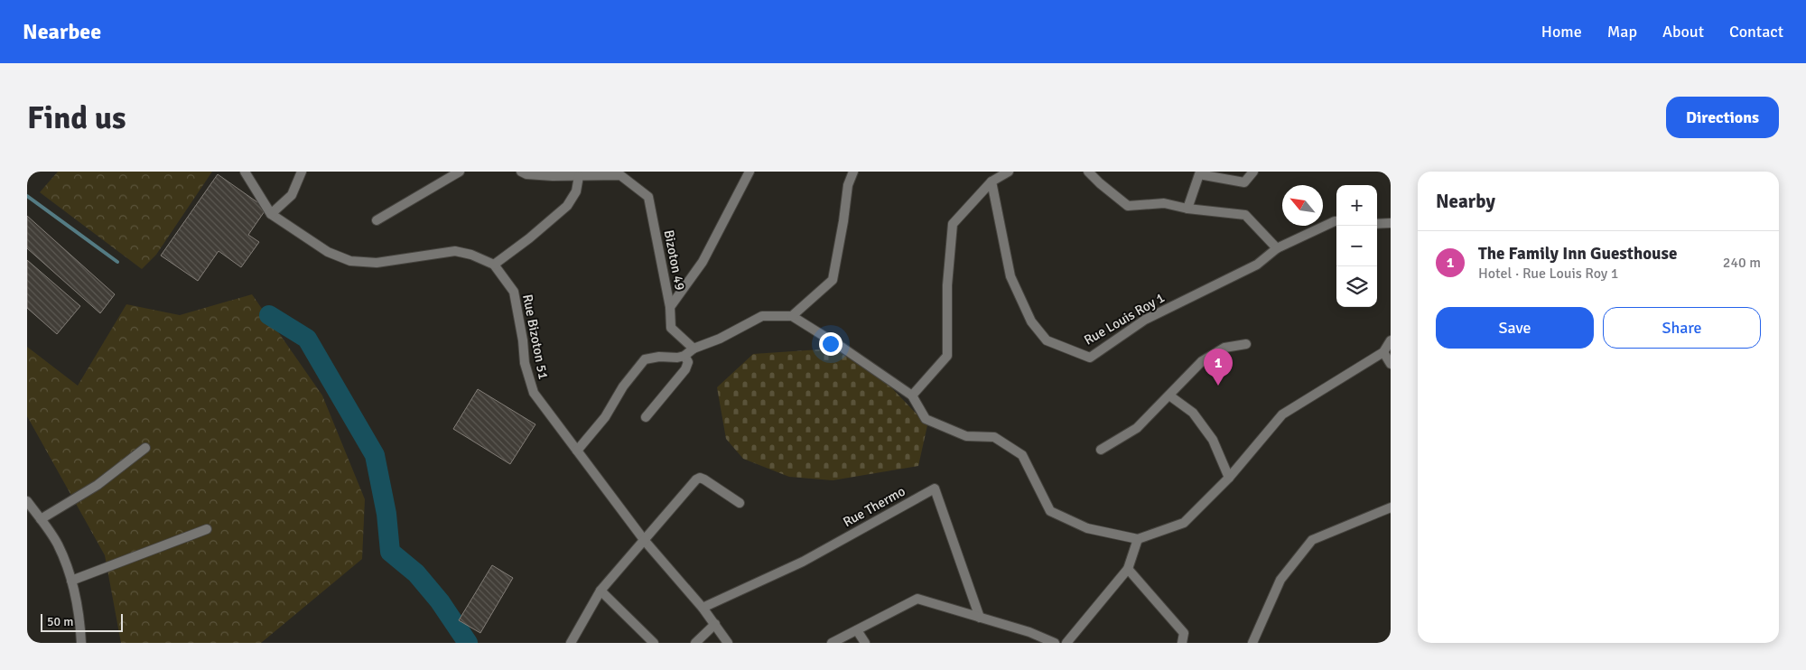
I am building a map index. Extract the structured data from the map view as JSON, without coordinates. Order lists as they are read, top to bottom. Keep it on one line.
{"streets":{"street":["Bizoton 49","Rue Louis Roy 1","Rue Bizoton 51","Rue Thermo"]},"crossings":[["Rue Bizoton 51","Rue Thermo"]],"scale_bar":"50 m","north":"top left","page":{"header":"Nearbee","nav":["Home","Map","About","Contact"],"buttons":["Directions",["Save","Share"]],"title":"Find us","heading":"Nearby","map_buttons":["+","−"],"list":[{"mark":"1","name":"The Family Inn Guesthouse","note":"Hotel · Rue Louis Roy 1","value":"240 m"}],"pins":"1","scale":"50 m"}}
